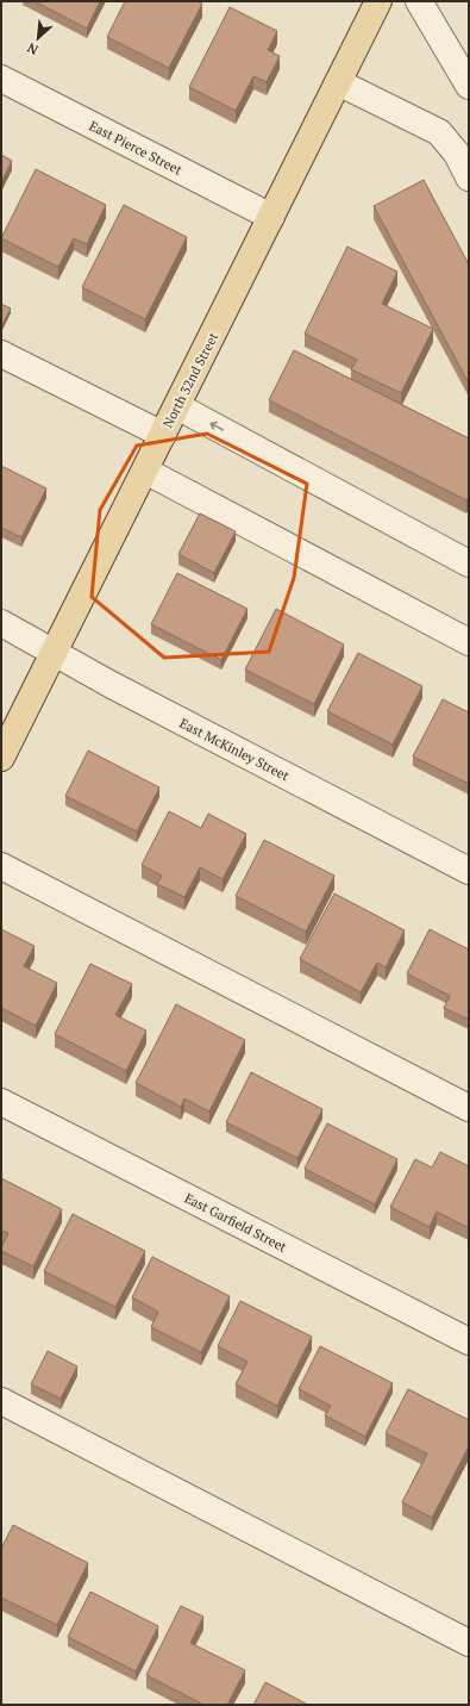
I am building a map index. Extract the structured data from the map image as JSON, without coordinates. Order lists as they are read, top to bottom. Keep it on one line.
{"streets":{"main road":["North 32nd Street"],"street":["East Pierce Street","East McKinley Street","East Garfield Street"]},"crossings":[["East Pierce Street","North 32nd Street"],["North 32nd Street","East McKinley Street"]],"north":"bottom left"}
